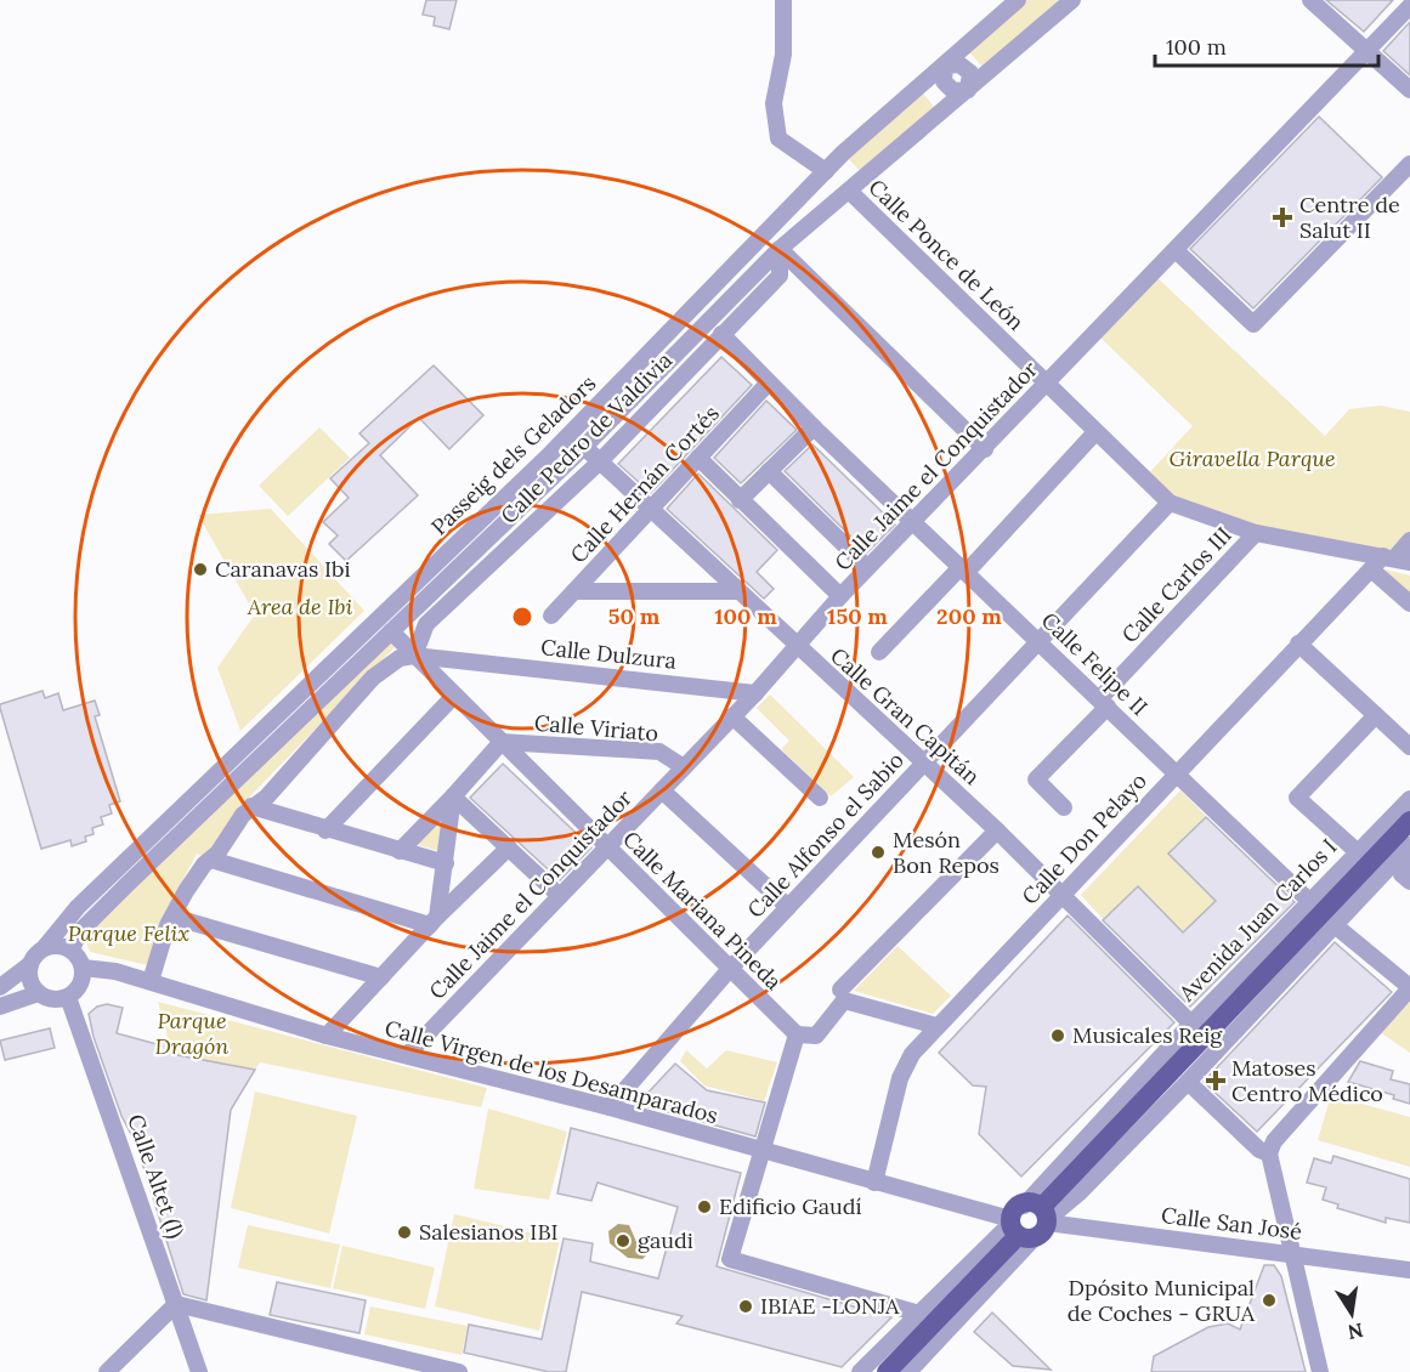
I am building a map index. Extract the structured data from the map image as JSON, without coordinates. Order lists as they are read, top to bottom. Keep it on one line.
{"streets":{"main road":["Avenida Juan Carlos I"],"street":["Calle Ponce de León","Calle Pedro de Valdivia","Passeig dels Geladors","Calle Jaime el Conquistador","Calle Hernán Cortés","Calle Carlos III","Calle Dulzura","Calle Felipe II","Calle Gran Capitán","Calle Viriato","Calle Alfonso el Sabio","Calle Don Pelayo","Calle Mariana Pineda","Calle Virgen de los Desamparados","Calle Altet (l)","Calle San José"]},"crossings":[["Calle Ponce de León","Passeig dels Geladors"],["Calle Ponce de León","Calle Jaime el Conquistador"],["Calle Ponce de León","Calle Alfonso el Sabio"],["Calle Pedro de Valdivia","Calle Dulzura"],["Calle Pedro de Valdivia","Calle Felipe II"],["Calle Pedro de Valdivia","Calle Gran Capitán"],["Calle Pedro de Valdivia","Calle Mariana Pineda"],["Passeig dels Geladors","Calle Virgen de los Desamparados"],["Passeig dels Geladors","Calle Altet (l)"],["Calle Jaime el Conquistador","Calle Dulzura"],["Calle Jaime el Conquistador","Calle Felipe II"],["Calle Jaime el Conquistador","Calle Gran Capitán"],["Calle Jaime el Conquistador","Calle Viriato"],["Calle Jaime el Conquistador","Calle Mariana Pineda"],["Calle Jaime el Conquistador","Calle Virgen de los Desamparados"],["Calle Hernán Cortés","Calle Felipe II"],["Calle Hernán Cortés","Calle Gran Capitán"],["Calle Carlos III","Calle Felipe II"],["Calle Dulzura","Calle Mariana Pineda"],["Calle Felipe II","Calle Alfonso el Sabio"],["Calle Felipe II","Calle Don Pelayo"],["Calle Felipe II","Avenida Juan Carlos I"],["Calle Gran Capitán","Calle Alfonso el Sabio"],["Calle Gran Capitán","Calle Don Pelayo"],["Calle Gran Capitán","Avenida Juan Carlos I"],["Calle Viriato","Calle Mariana Pineda"],["Calle Alfonso el Sabio","Calle Mariana Pineda"],["Calle Alfonso el Sabio","Calle Virgen de los Desamparados"],["Calle Don Pelayo","Calle Virgen de los Desamparados"],["Avenida Juan Carlos I","Calle Virgen de los Desamparados"],["Avenida Juan Carlos I","Calle San José"],["Calle Virgen de los Desamparados","Calle Altet (l)"],["Calle Virgen de los Desamparados","Calle San José"]],"parks":["Giravella Parque","Area de Ibi","Parque Felix","Parque Dragón"],"places":{"health":["Centre de Salut II","Matoses Centro Médico"],"other":["Caranavas Ibi","Mesón Bon Repos","Musicales Reig","Edificio Gaudí","Salesianos IBI","gaudi","Dpósito Municipal de Coches - GRUA","IBIAE -LONJA"]},"scale_bar":"100 m","north":"bottom","rings":["50 m","100 m","150 m","200 m"]}
